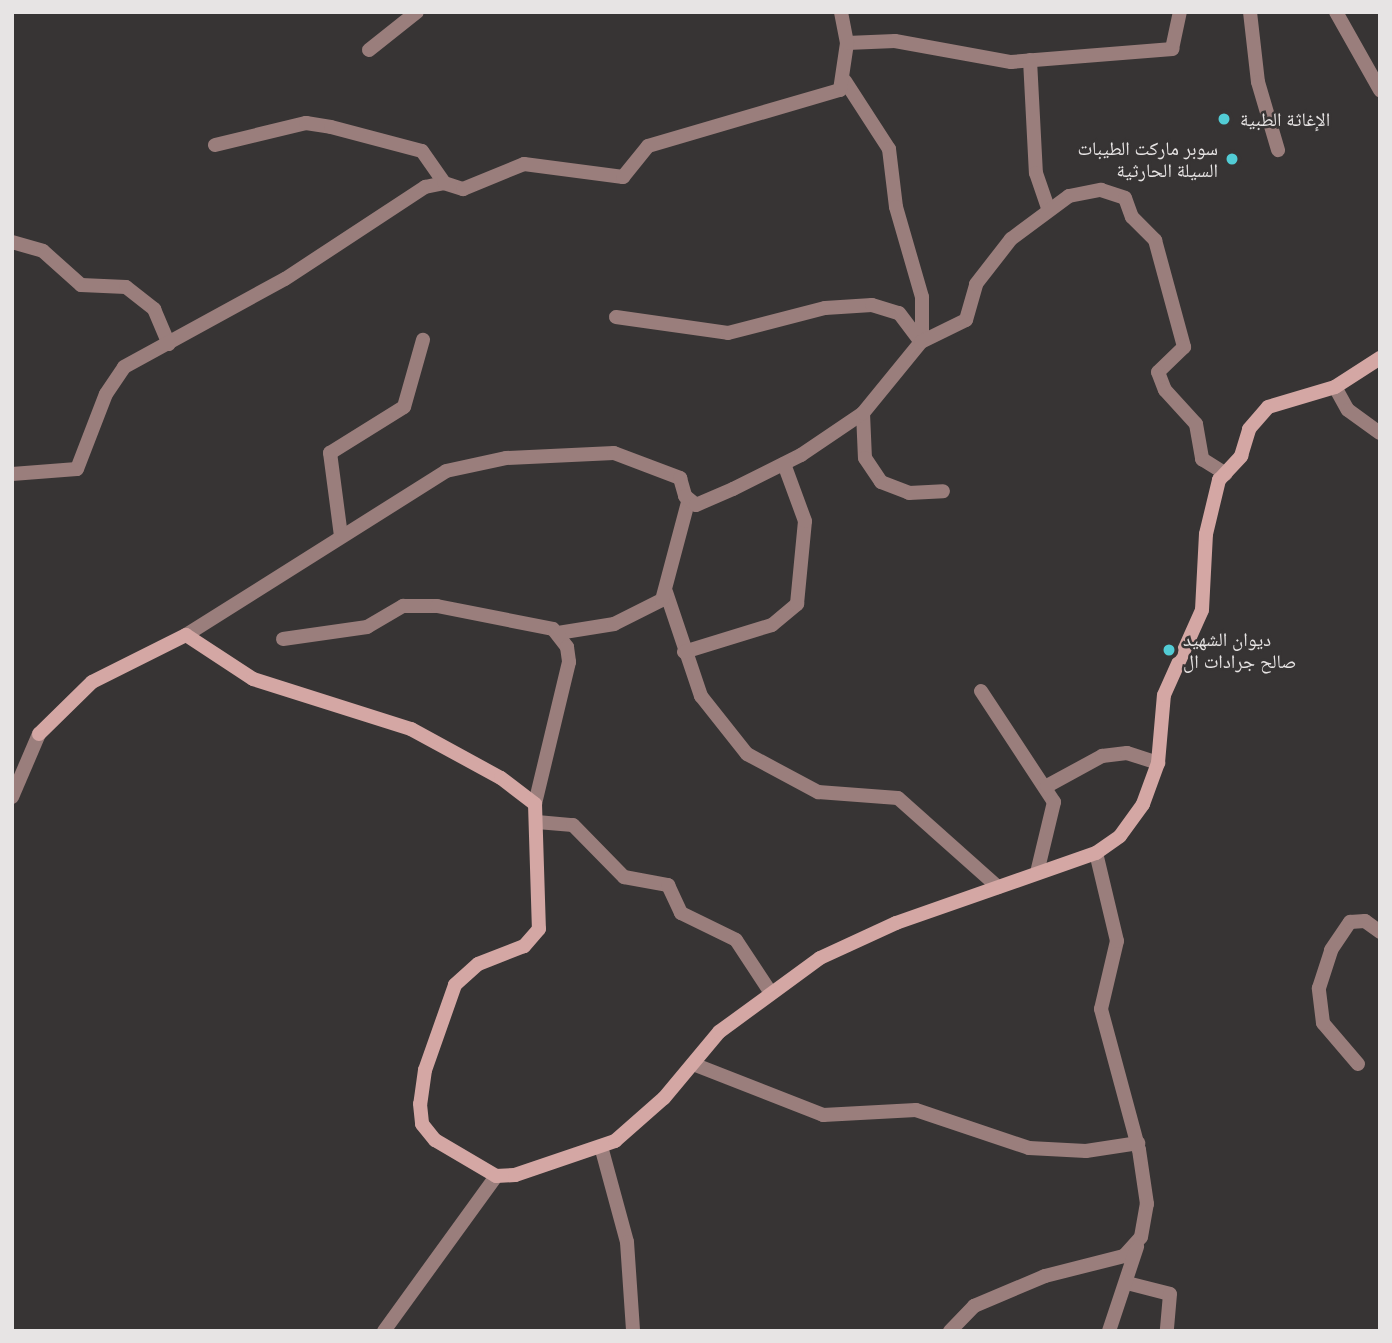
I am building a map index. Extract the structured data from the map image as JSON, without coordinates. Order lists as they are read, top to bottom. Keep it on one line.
{"places":["الإغاثة الطبية","سوبر ماركت الطيبات السيلة الحارثية","ديوان الشهيد صالح جرادات ال"]}
